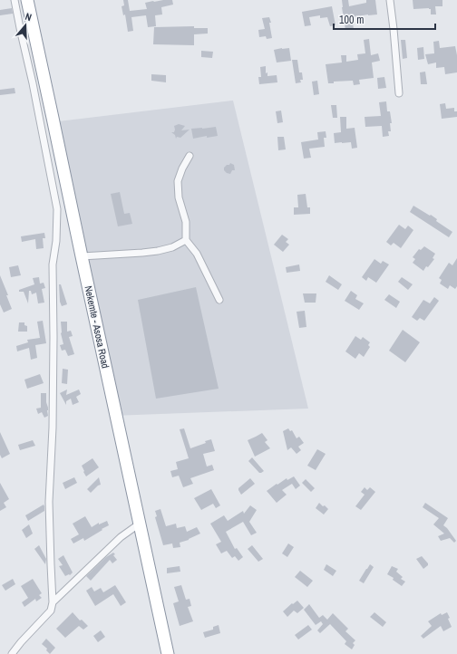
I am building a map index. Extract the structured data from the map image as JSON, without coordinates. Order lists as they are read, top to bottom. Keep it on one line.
{"streets":{"highway":["Nekemte - Asosa Road"]},"scale_bar":"100 m","north":"top"}
